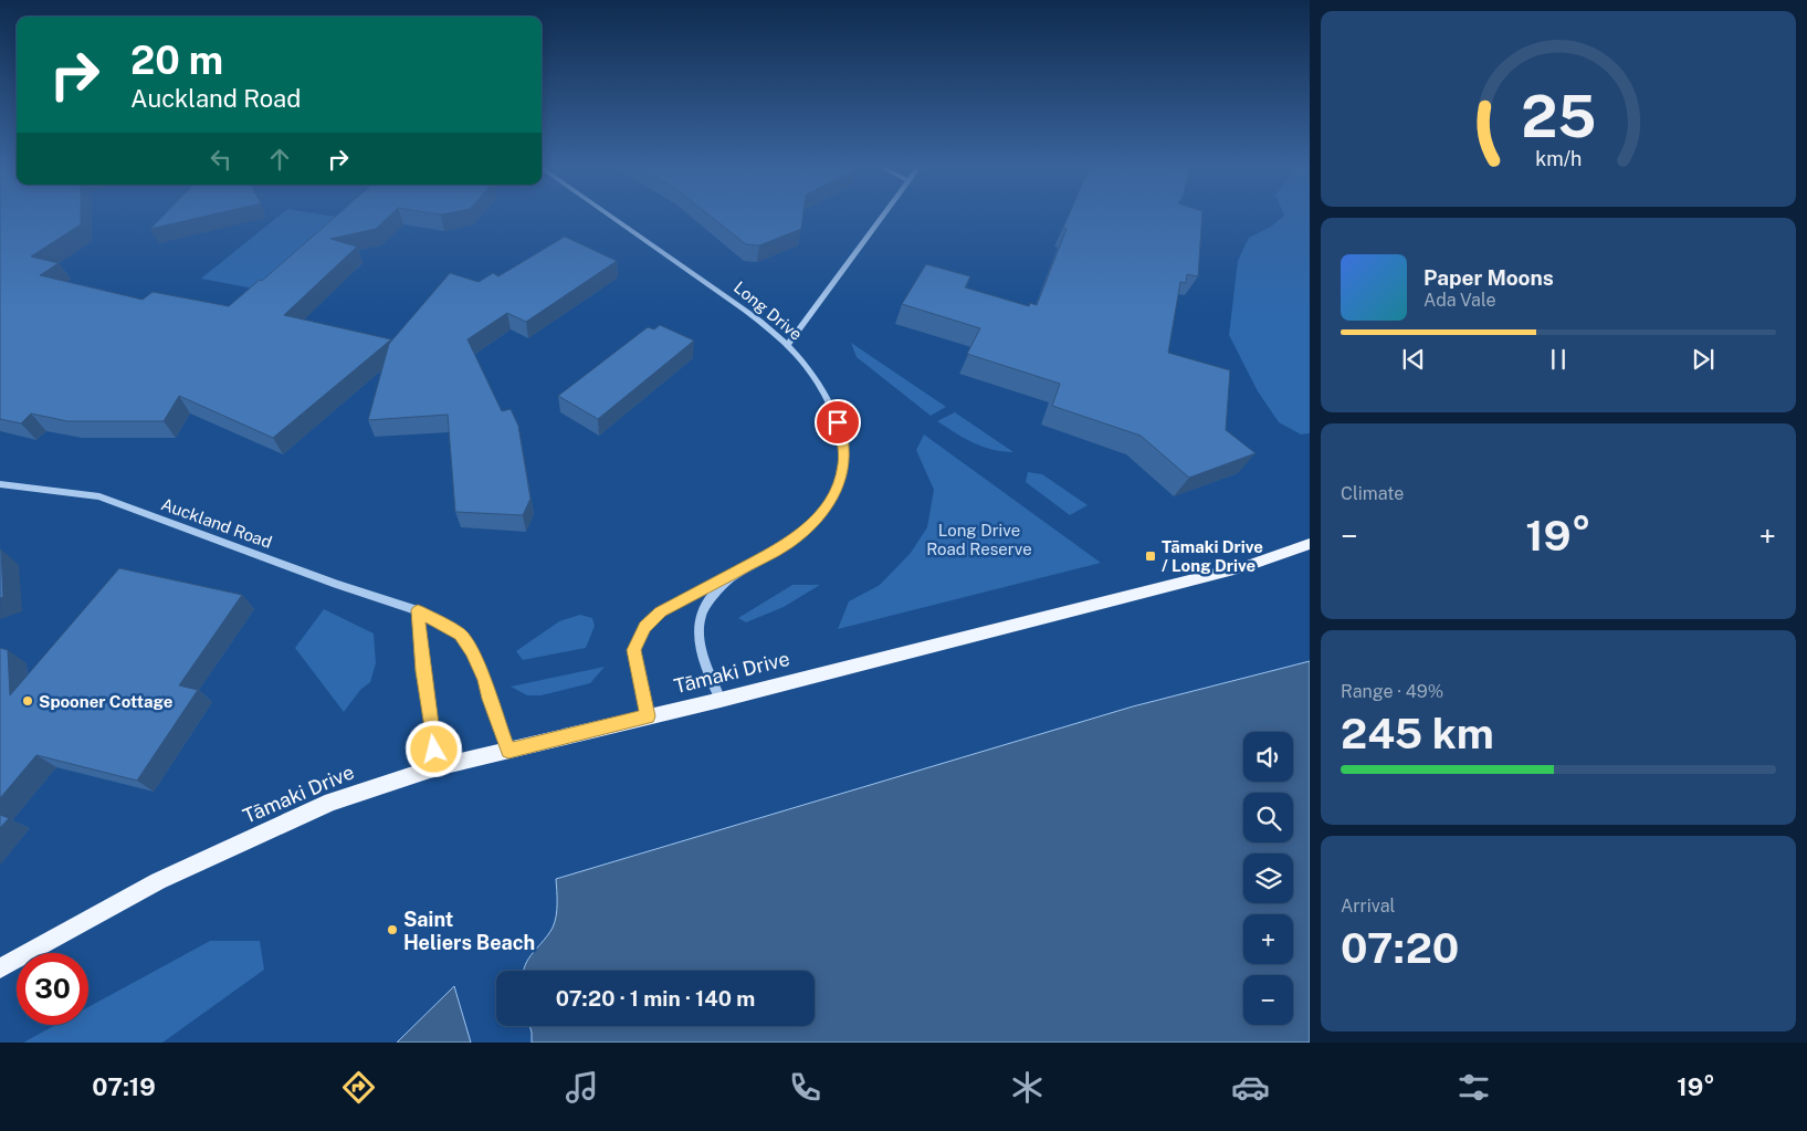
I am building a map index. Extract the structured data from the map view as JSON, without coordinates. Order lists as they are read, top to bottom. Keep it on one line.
{"streets":{"main road":["Tāmaki Drive"],"street":["Long Drive","Auckland Road"]},"crossings":[["Long Drive","Tāmaki Drive"],["Auckland Road","Tāmaki Drive"]],"parks":["Long Drive Road Reserve"],"places":{"transit":["Tāmaki Drive / Long Drive"],"other":["Spooner Cottage","Saint Heliers Beach"]},"page":{"turn":["20 m","Auckland Road"],"song":["Paper Moons","Ada Vale"],"tile":["Climate",["Range · 49%","245 km"],["Arrival","07:20"]],"heat":["−","19°","+"],"map_buttons":["+","−"],"limit":"30","trip":"07:20 · 1 min · 140 m","tabs":["07:19","19°"],"gauge":["25","km/h"]}}
